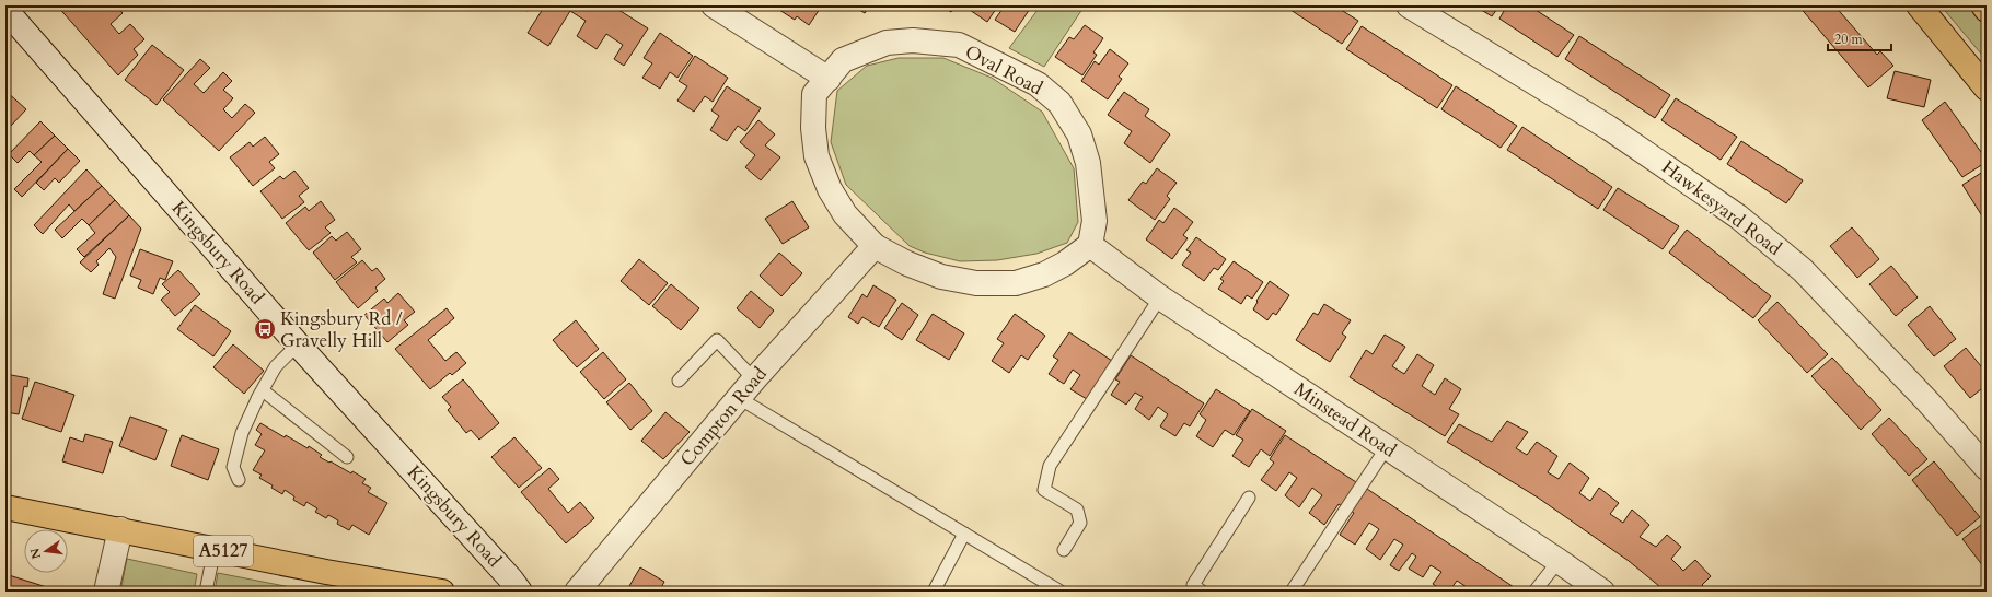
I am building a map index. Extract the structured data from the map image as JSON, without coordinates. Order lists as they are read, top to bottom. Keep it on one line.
{"streets":{"main road":["A5127"],"street":["Oval Road","Hawkesyard Road","Kingsbury Road","Compton Road","Minstead Road"]},"crossings":[["Oval Road","Compton Road"],["Oval Road","Minstead Road"]],"places":{"bus stop":["Kingsbury Rd / Gravelly Hill"]},"scale_bar":"20 m","north":"left"}
